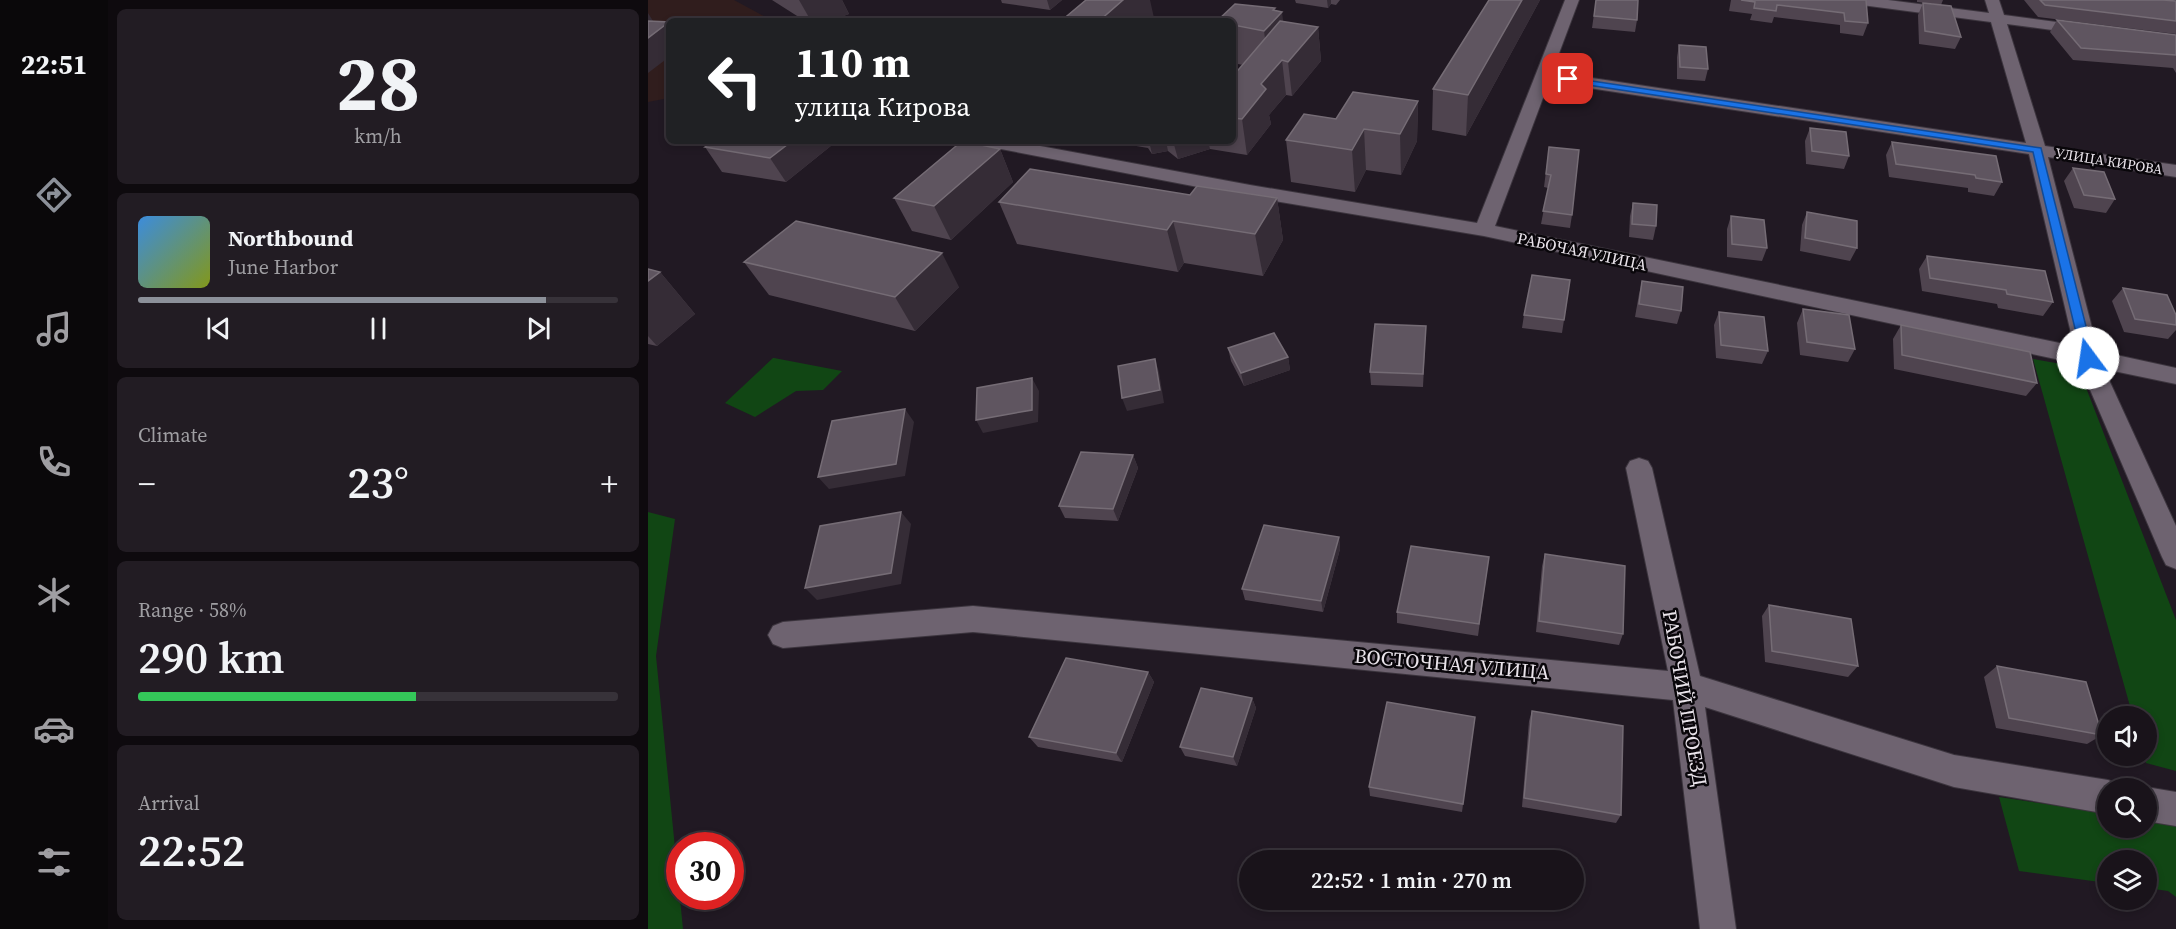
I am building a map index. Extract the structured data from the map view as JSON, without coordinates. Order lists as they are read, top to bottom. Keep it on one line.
{"streets":{"street":["УЛИЦА КИРОВА","РАБОЧАЯ УЛИЦА","ВОСТОЧНАЯ УЛИЦА","РАБОЧИЙ ПРОЕЗД"]},"crossings":[["ВОСТОЧНАЯ УЛИЦА","РАБОЧИЙ ПРОЕЗД"]],"page":{"tabs":"22:51","tile":[["28","km/h"],"Climate",["Range · 58%","290 km"],["Arrival","22:52"]],"turn":["110 m","улица Кирова"],"song":["Northbound","June Harbor"],"heat":["−","23°","+"],"limit":"30","trip":"22:52 · 1 min · 270 m"}}
